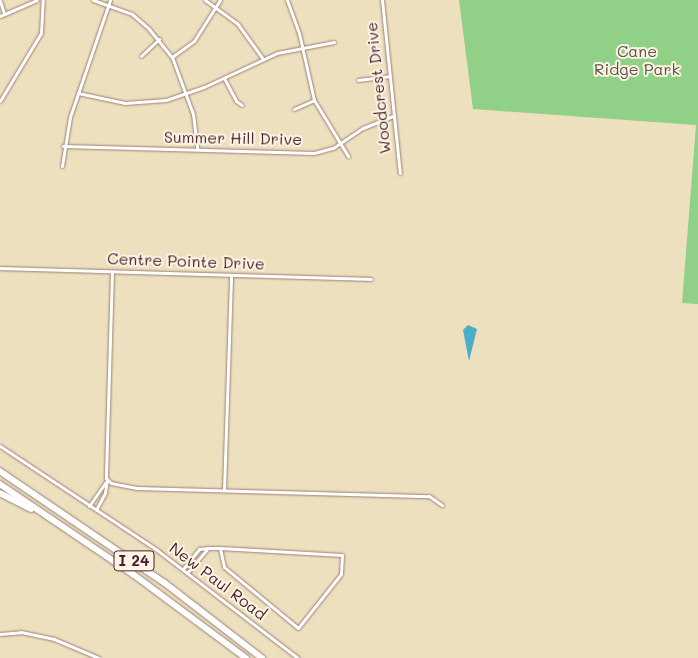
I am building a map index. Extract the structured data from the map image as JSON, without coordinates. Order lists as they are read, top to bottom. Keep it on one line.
{"streets":{"highway":["I 24"],"street":["Woodcrest Drive","Summer Hill Drive","Centre Pointe Drive","New Paul Road"]},"crossings":[["Woodcrest Drive","Summer Hill Drive"]],"parks":["Cane Ridge Park"]}
